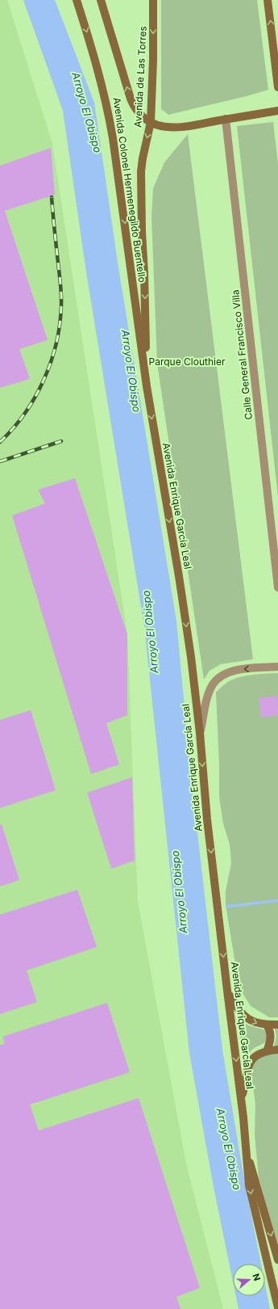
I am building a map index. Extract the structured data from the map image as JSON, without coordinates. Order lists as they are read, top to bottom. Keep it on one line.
{"streets":{"street":["Avenida de Las Torres","Avenida Colonel Hermenegildo Buentello","Calle General Francisco Villa","Avenida Enrique García Leal"]},"crossings":[["Avenida de Las Torres","Avenida Colonel Hermenegildo Buentello"],["Avenida de Las Torres","Avenida Enrique García Leal"],["Avenida Colonel Hermenegildo Buentello","Avenida Enrique García Leal"]],"one_way":["Avenida de Las Torres","Avenida Enrique García Leal"],"water":["Arroyo El Obispo"],"parks":["Parque Clouthier"],"north":"right"}
